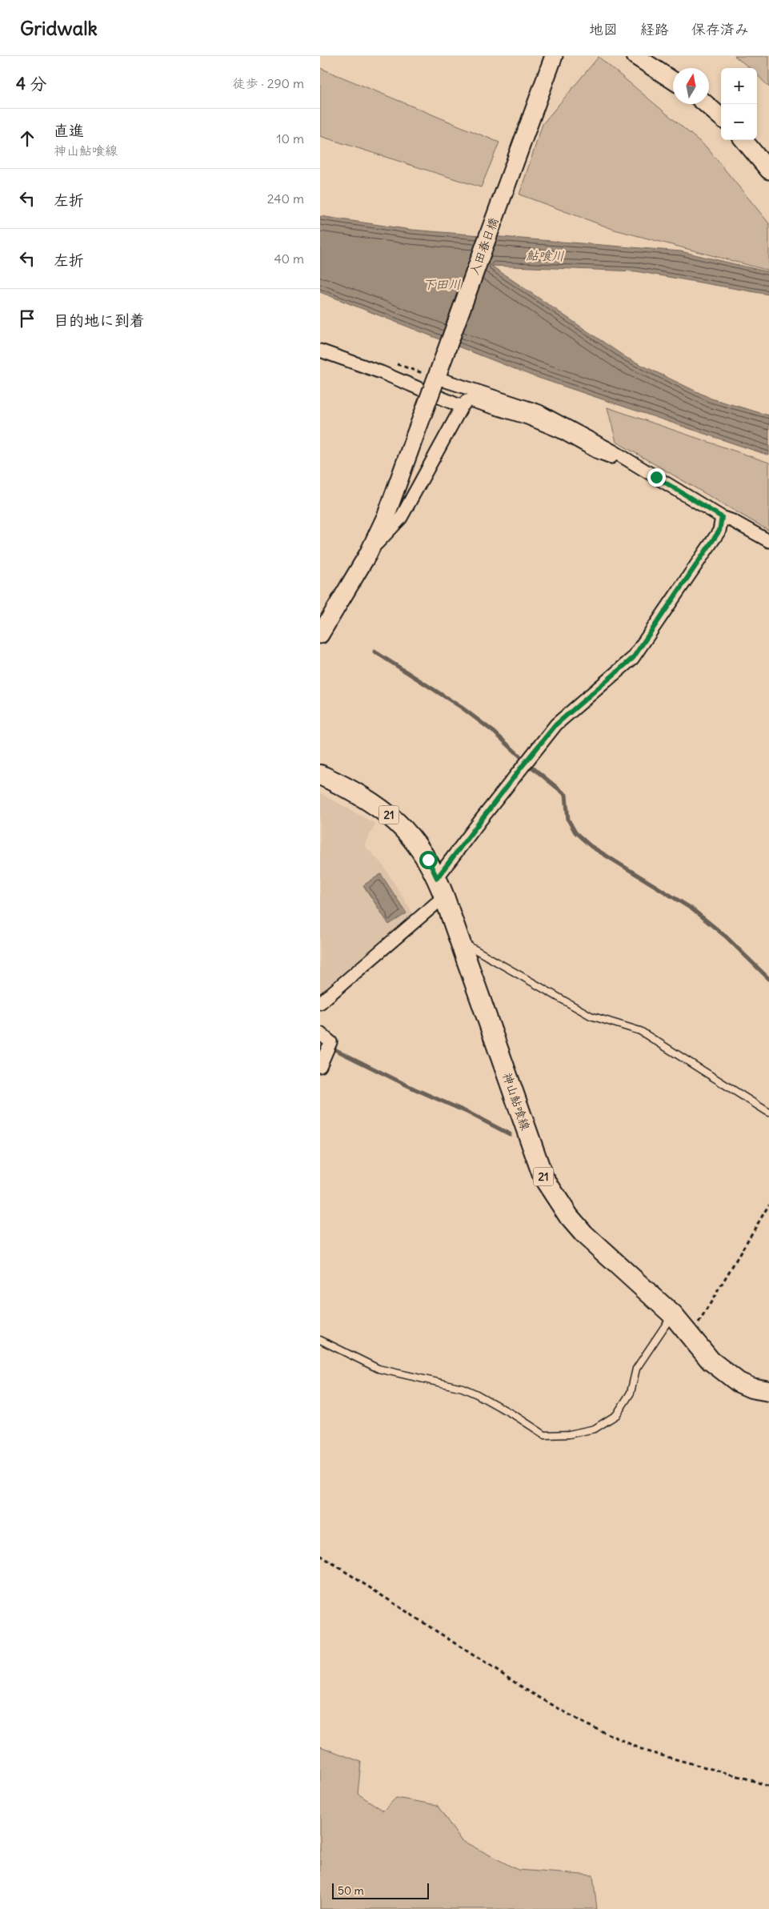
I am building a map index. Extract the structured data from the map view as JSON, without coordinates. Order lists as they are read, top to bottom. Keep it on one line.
{"streets":{"main road":["21","神山鮎喰線"],"street":["入田春日橋"]},"water":["鮎喰川","下田川"],"scale_bar":"50 m","north":"top","page":{"header":"Gridwalk","nav":["地図","経路","保存済み"],"heading":["4 分","徒歩 · 290 m"],"map_buttons":["+","−"],"list":[["直進","神山鮎喰線","10 m"],["左折","240 m"],["左折","40 m"],"目的地に到着"],"scale":"50 m"}}
